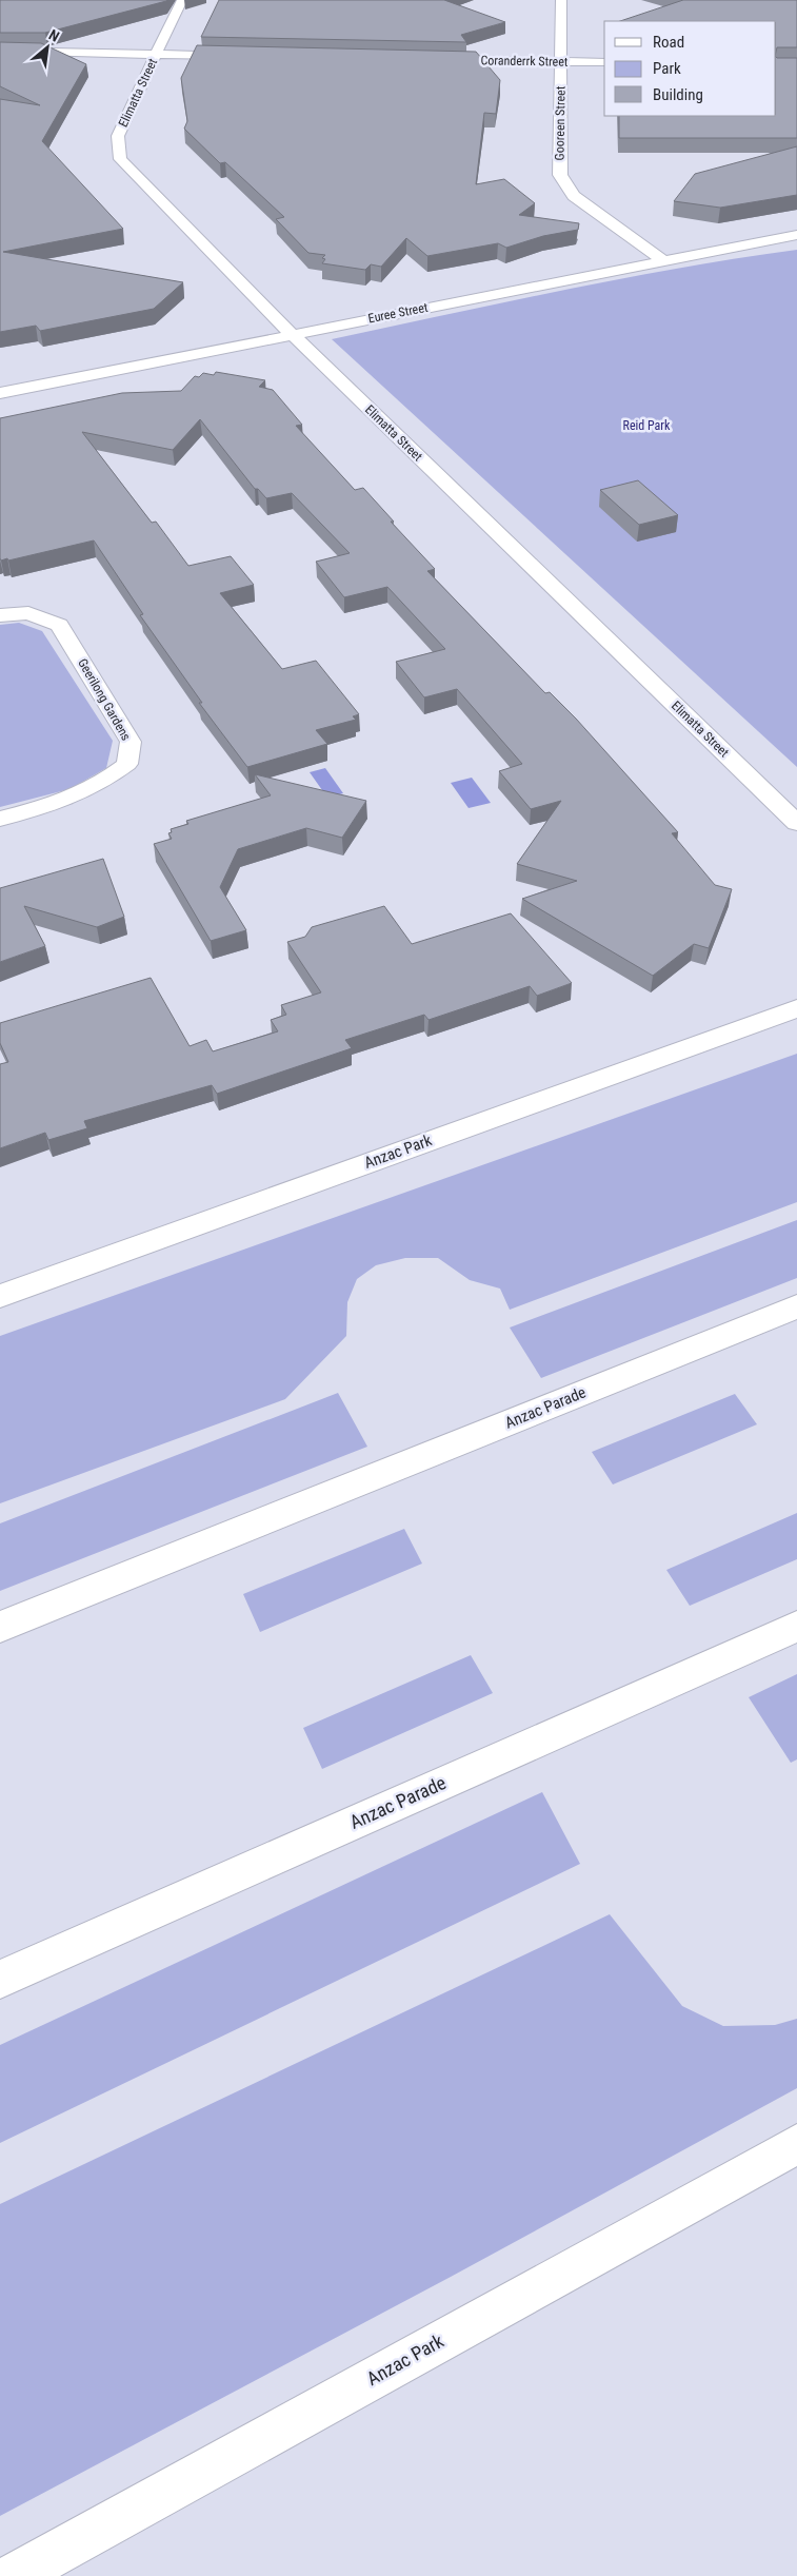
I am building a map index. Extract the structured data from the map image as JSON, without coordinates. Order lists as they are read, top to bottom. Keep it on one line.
{"streets":{"street":["Coranderrk Street","Elimatta Street","Gooreen Street","Euree Street","Geerilong Gardens","Anzac Park","Anzac Parade"]},"crossings":[["Coranderrk Street","Gooreen Street"],["Elimatta Street","Euree Street"],["Gooreen Street","Euree Street"]],"parks":["Reid Park"],"legend":["Road","Park","Building"],"north":"top right"}
